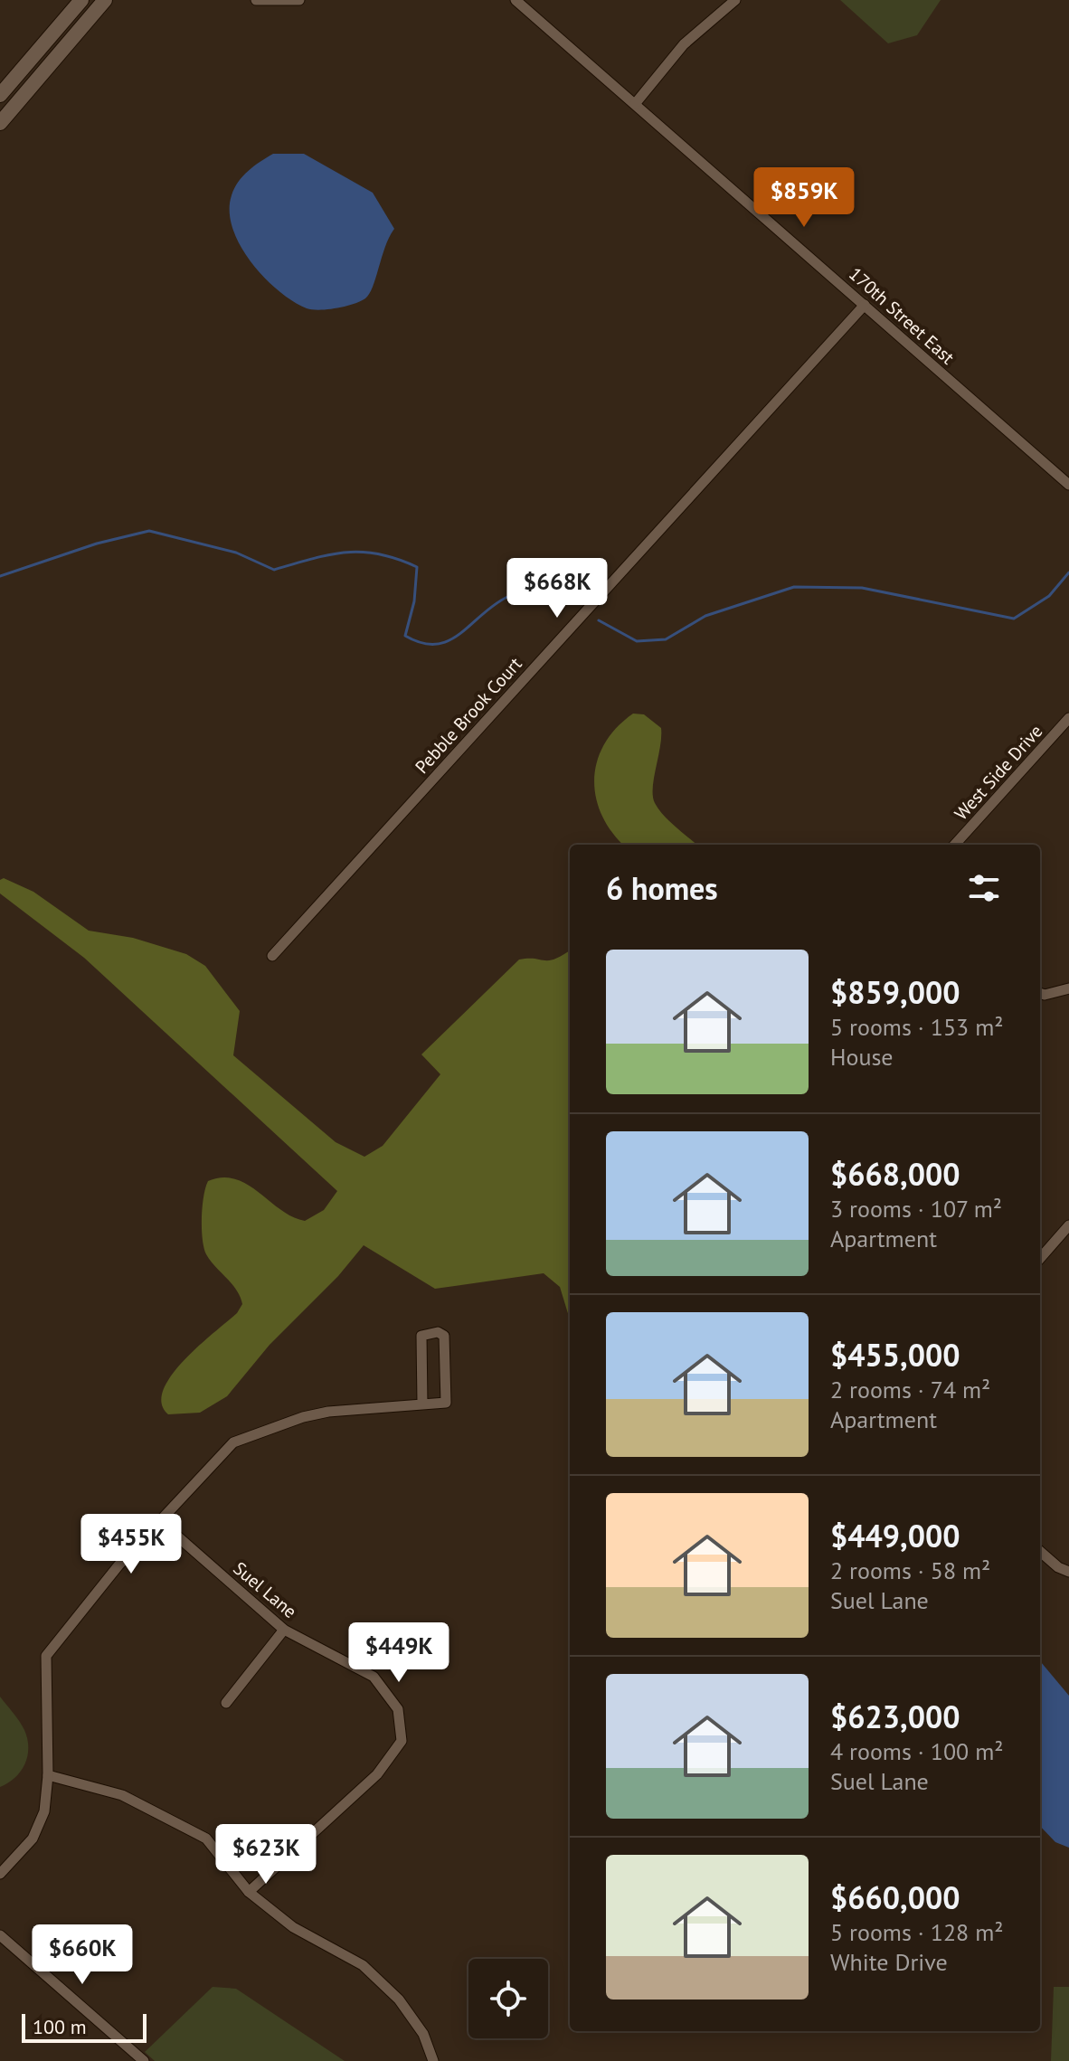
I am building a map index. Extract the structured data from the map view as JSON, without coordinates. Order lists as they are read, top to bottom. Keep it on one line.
{"streets":{"street":["170th Street East","Pebble Brook Court","West Side Drive","Suel Lane"]},"crossings":[["170th Street East","Pebble Brook Court"]],"scale_bar":"100 m","page":{"price":["$859K","$668K","$455K","$449K","$623K","$660K"],"heading":"6 homes","list":[{"name":"$859,000","note":"5 rooms · 153 m² · House"},{"name":"$668,000","note":"3 rooms · 107 m² · Apartment"},{"name":"$455,000","note":"2 rooms · 74 m² · Apartment"},{"name":"$449,000","note":"2 rooms · 58 m² · Suel Lane"},{"name":"$623,000","note":"4 rooms · 100 m² · Suel Lane"},{"name":"$660,000","note":"5 rooms · 128 m² · White Drive"}],"scale":"100 m"}}
